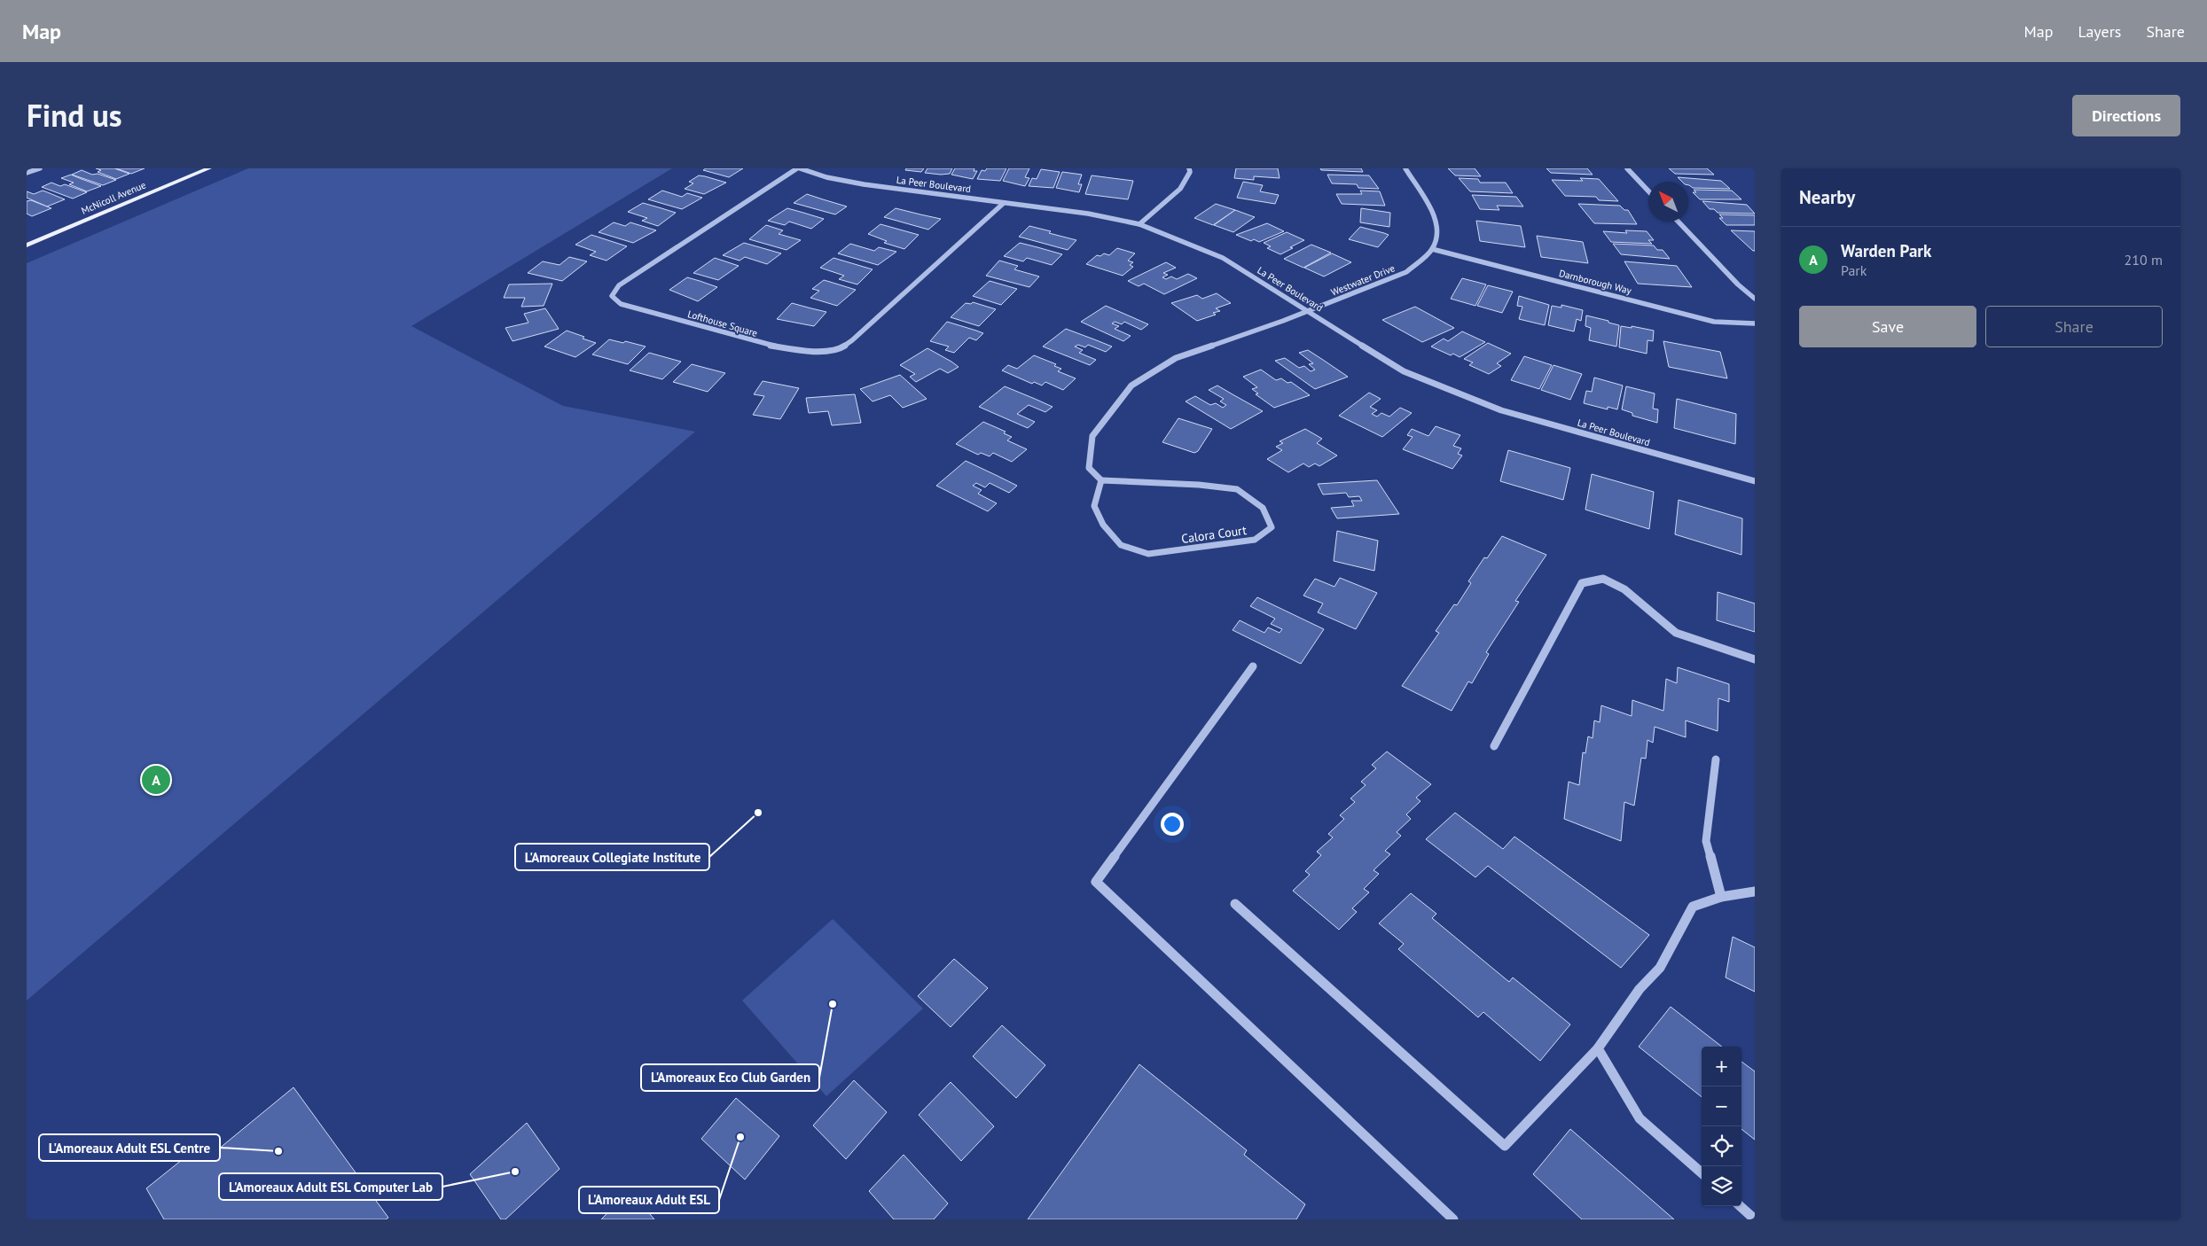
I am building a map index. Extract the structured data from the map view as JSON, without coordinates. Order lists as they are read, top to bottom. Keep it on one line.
{"streets":{"main road":["McNicoll Avenue"],"street":["La Peer Boulevard","Westwater Drive","Darnborough Way","Lofthouse Square","Calora Court"]},"crossings":[["La Peer Boulevard","Westwater Drive"],["La Peer Boulevard","Lofthouse Square"],["Westwater Drive","Darnborough Way"]],"places":["L'Amoreaux Collegiate Institute","L'Amoreaux Eco Club Garden","L'Amoreaux Adult ESL","L'Amoreaux Adult ESL Centre","L'Amoreaux Adult ESL Computer Lab"],"north":"top left","page":{"header":"Map","nav":["Map","Layers","Share"],"title":"Find us","buttons":["Directions",["Save","Share"]],"heading":"Nearby","list":[{"mark":"A","name":"Warden Park","note":"Park","value":"210 m"}],"pins":"A","map_buttons":["+","−"]}}
